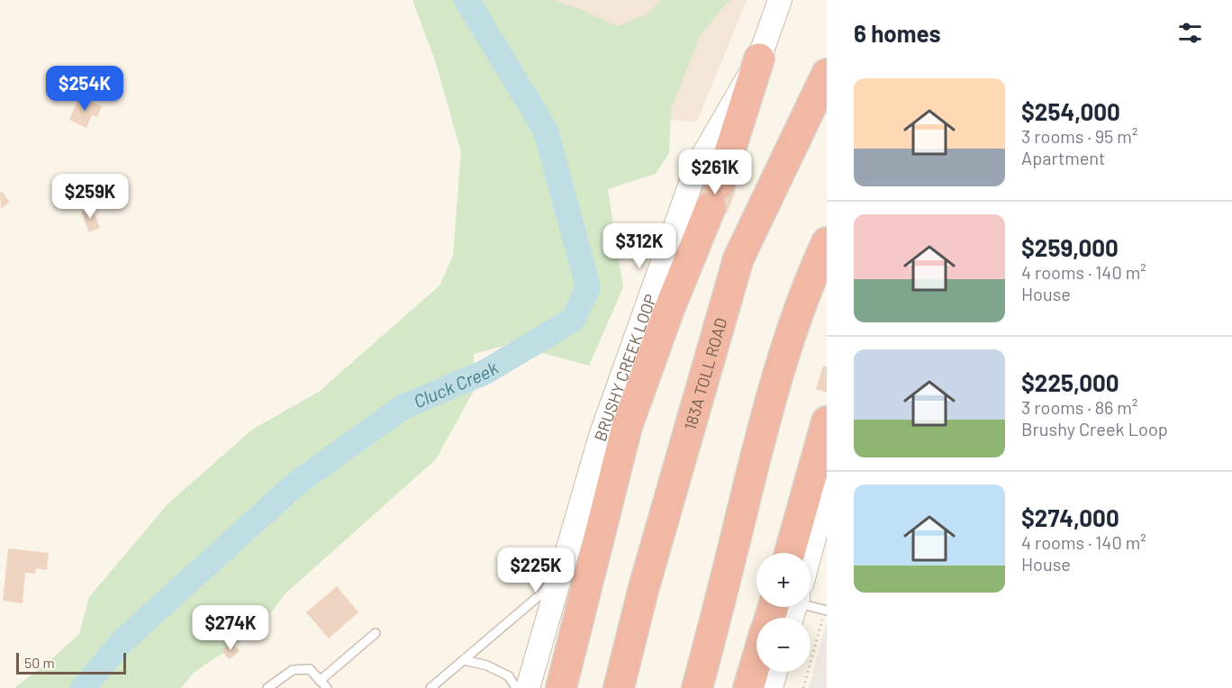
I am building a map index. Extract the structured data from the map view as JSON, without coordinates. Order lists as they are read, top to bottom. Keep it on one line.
{"streets":{"highway":["183A TOLL ROAD"],"main road":["BRUSHY CREEK LOOP"]},"water":["Cluck Creek"],"scale_bar":"50 m","page":{"heading":"6 homes","list":[{"name":"$254,000","note":"3 rooms · 95 m² · Apartment"},{"name":"$259,000","note":"4 rooms · 140 m² · House"},{"name":"$225,000","note":"3 rooms · 86 m² · Brushy Creek Loop"},{"name":"$274,000","note":"4 rooms · 140 m² · House"}],"price":["$254K","$261K","$259K","$312K","$225K","$274K"],"map_buttons":["+","−"],"scale":"50 m"}}
